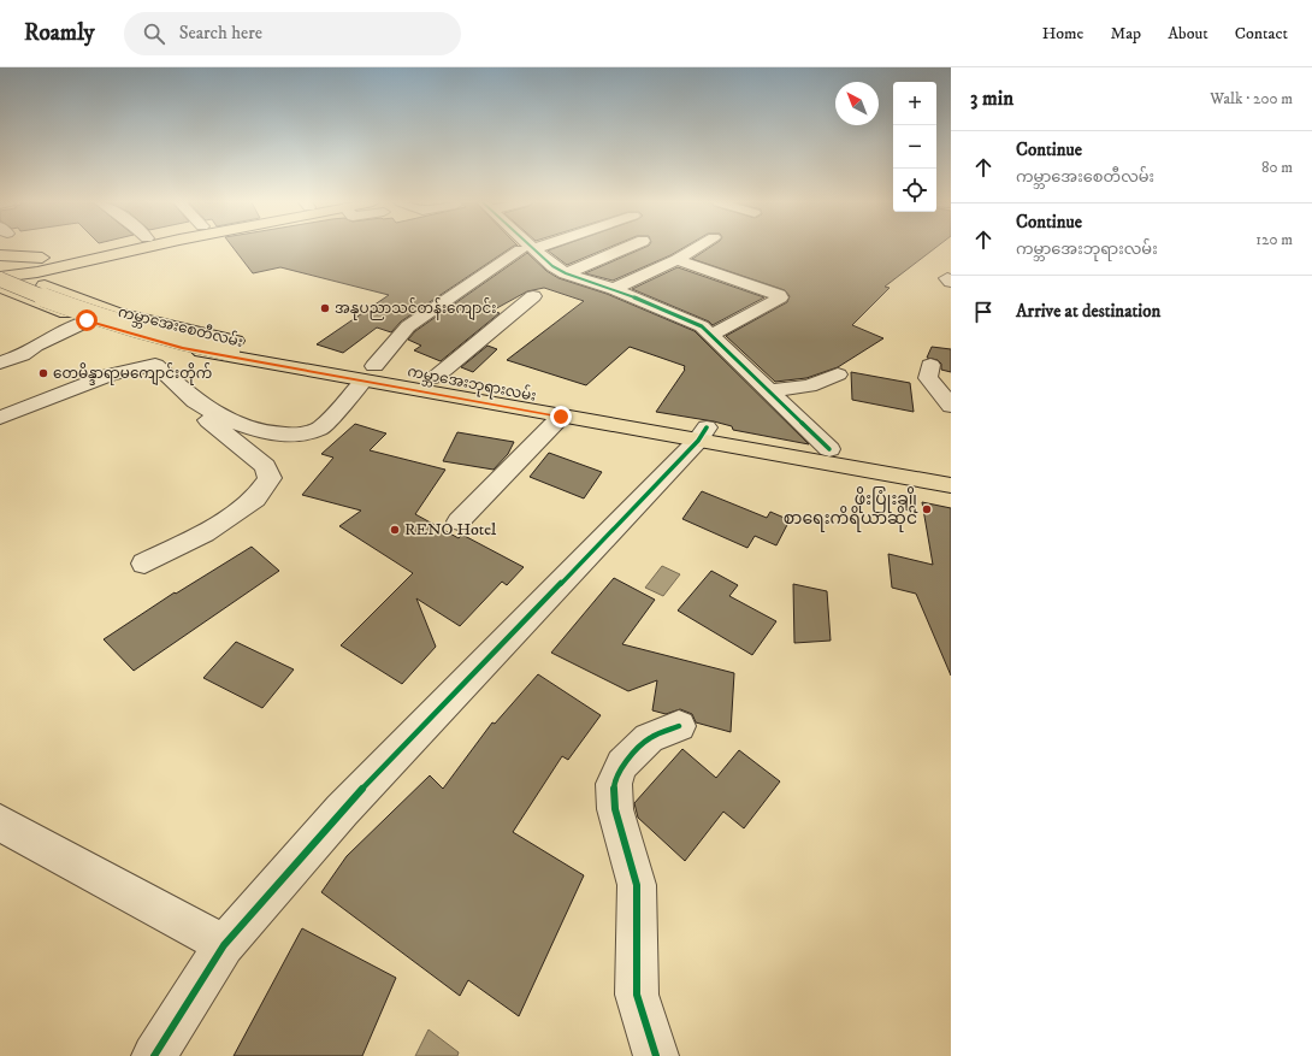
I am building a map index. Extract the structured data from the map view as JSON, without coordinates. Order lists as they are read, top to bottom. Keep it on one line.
{"streets":{"main road":["ကမ္ဘာအေးစေတီလမ်း","ကမ္ဘာအေးဘုရားလမ်း"]},"crossings":[["ကမ္ဘာအေးစေတီလမ်း","ကမ္ဘာအေးဘုရားလမ်း"]],"places":["အနုပညာသင်တန်းကျောင်း","တေမိန္ဒာရာမကျောင်းတိုက်","ဖိုးပြုံးချို စာရေးကိရိယာဆိုင်","RENO Hotel"],"north":"top left","page":{"header":"Roamly","search":"Search here","nav":["Home","Map","About","Contact"],"heading":["3 min","Walk · 200 m"],"map_buttons":["+","−"],"list":[["Continue","ကမ္ဘာအေးစေတီလမ်း","80 m"],["Continue","ကမ္ဘာအေးဘုရားလမ်း","120 m"],"Arrive at destination"]}}
